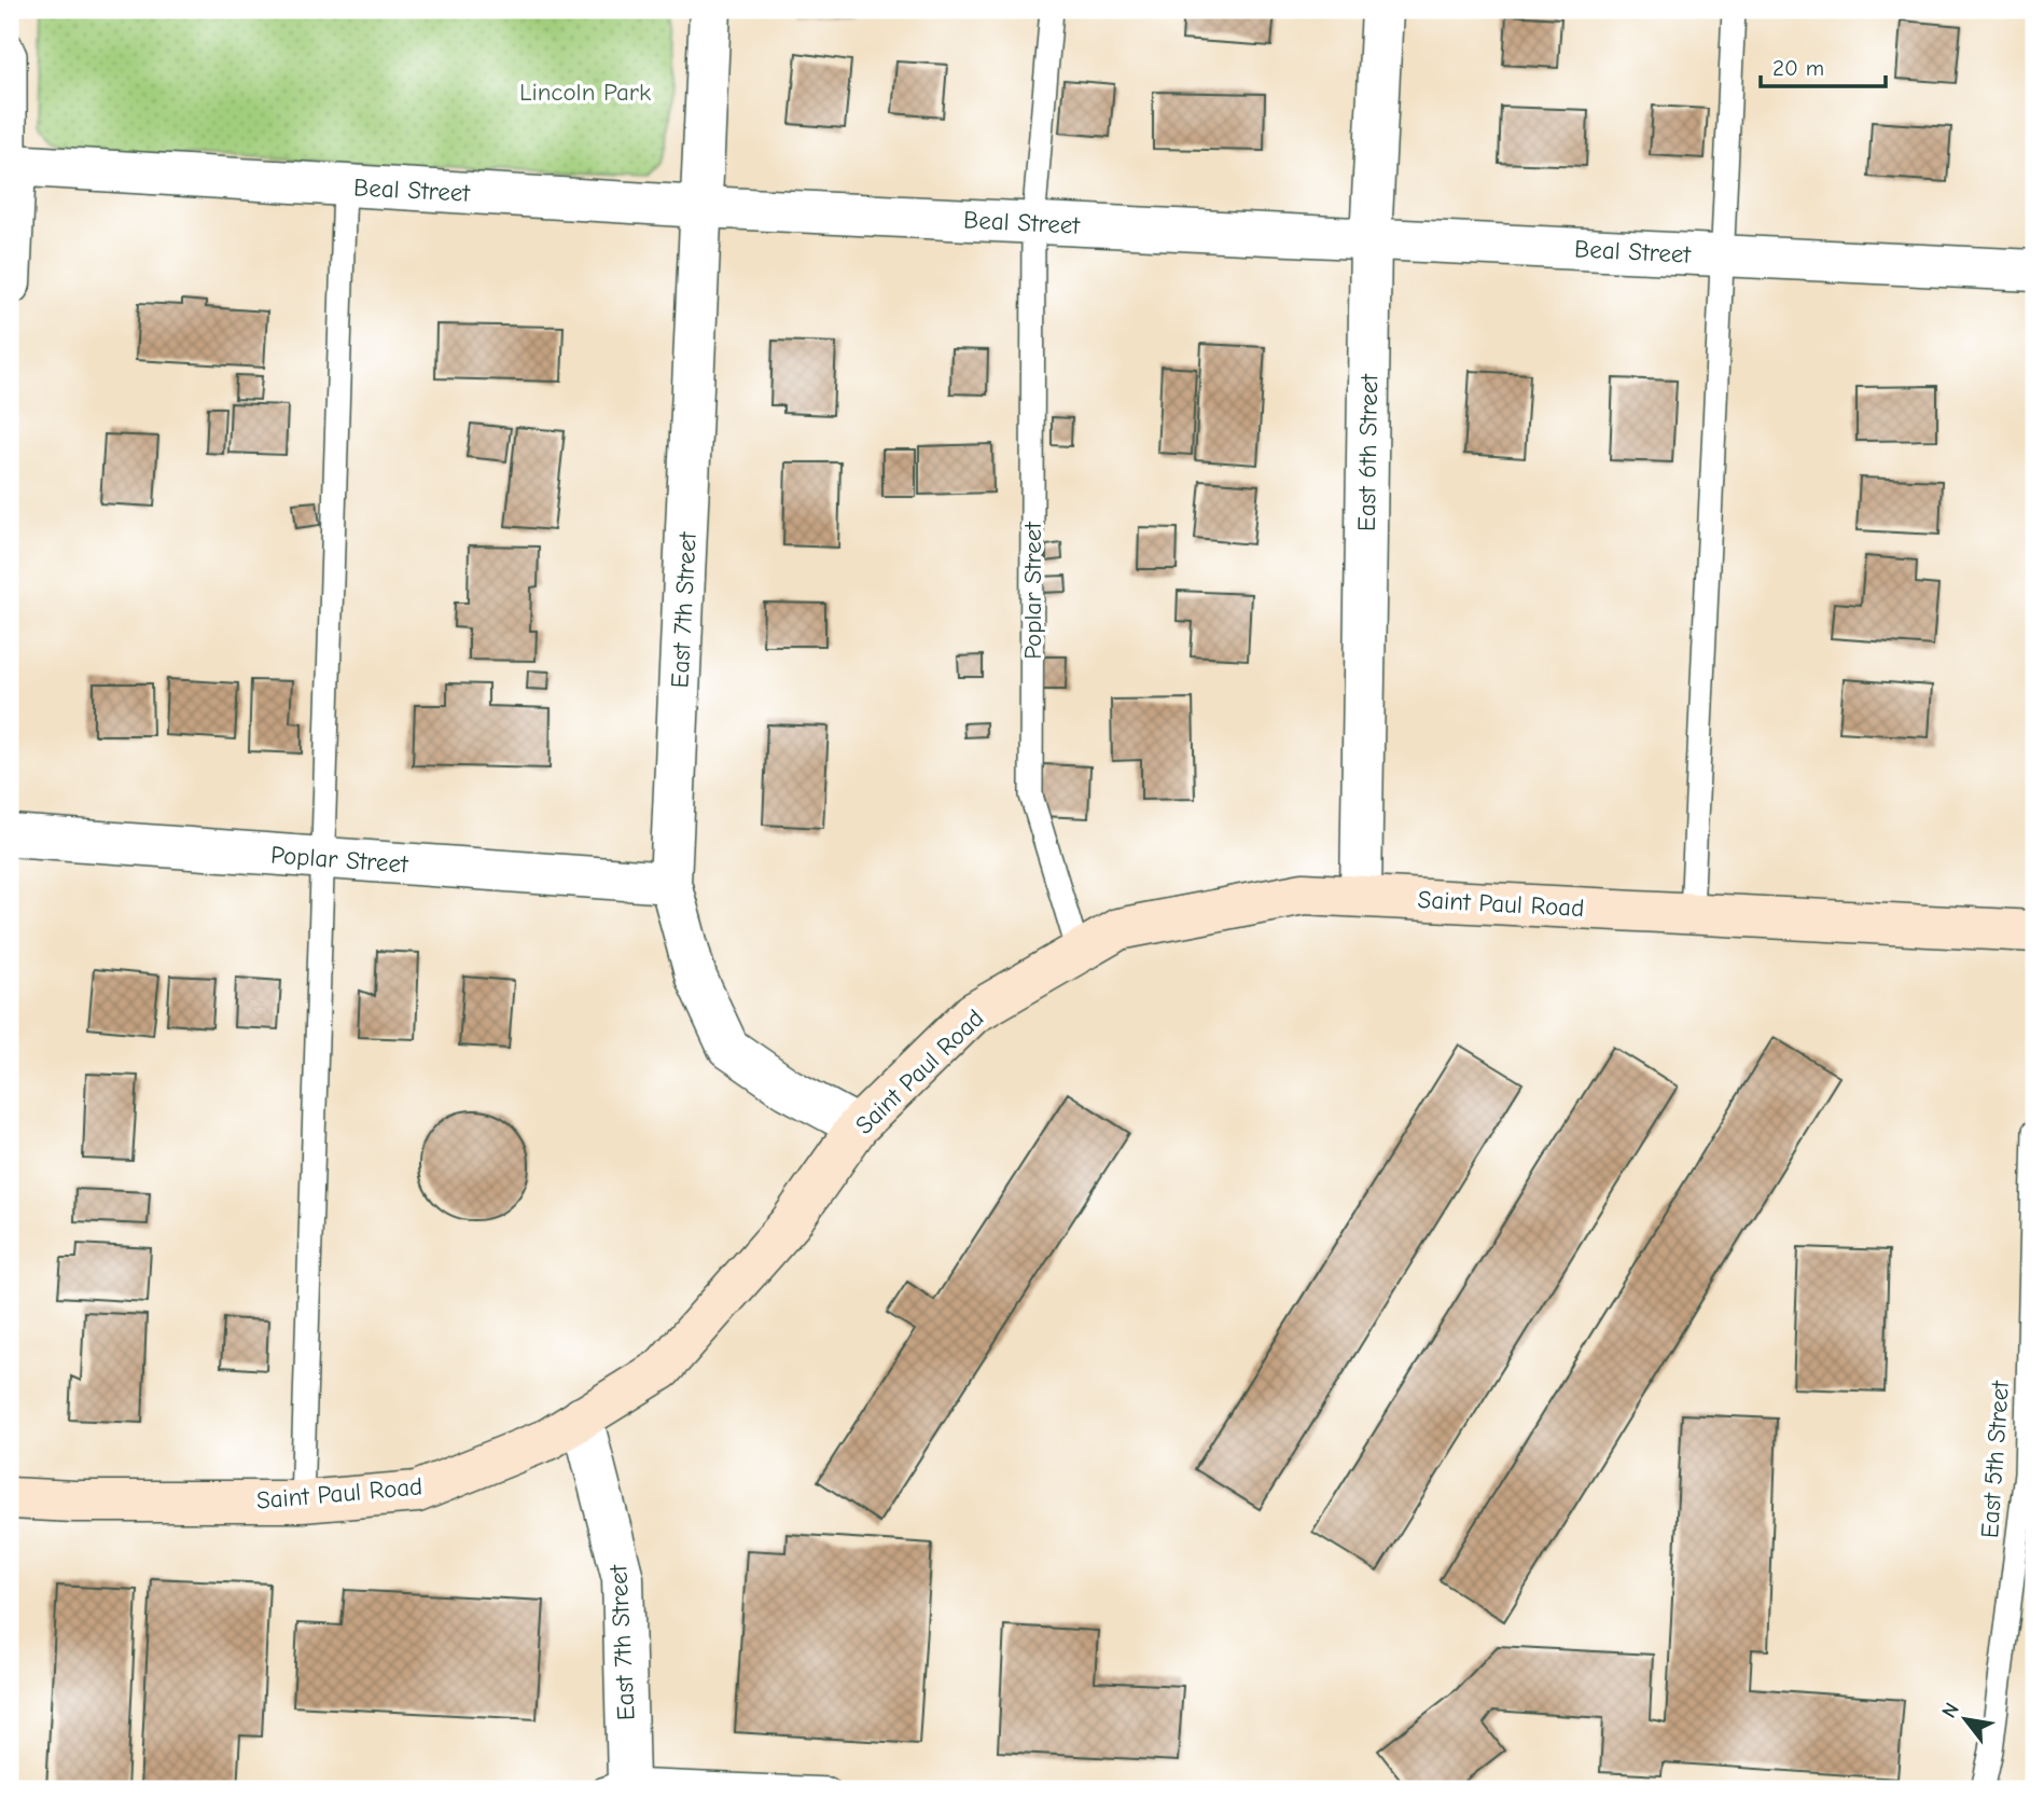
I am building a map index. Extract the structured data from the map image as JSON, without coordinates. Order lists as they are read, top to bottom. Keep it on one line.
{"streets":{"main road":["Saint Paul Road"],"street":["Beal Street","East 6th Street","Poplar Street","East 7th Street"],"lane":["East 5th Street"]},"crossings":[["Beal Street","East 6th Street"],["Beal Street","Poplar Street"],["Beal Street","East 7th Street"],["East 6th Street","Saint Paul Road"],["Poplar Street","East 7th Street"],["Poplar Street","Saint Paul Road"],["East 7th Street","Saint Paul Road"]],"parks":["Lincoln Park"],"scale_bar":"20 m","north":"top left"}
